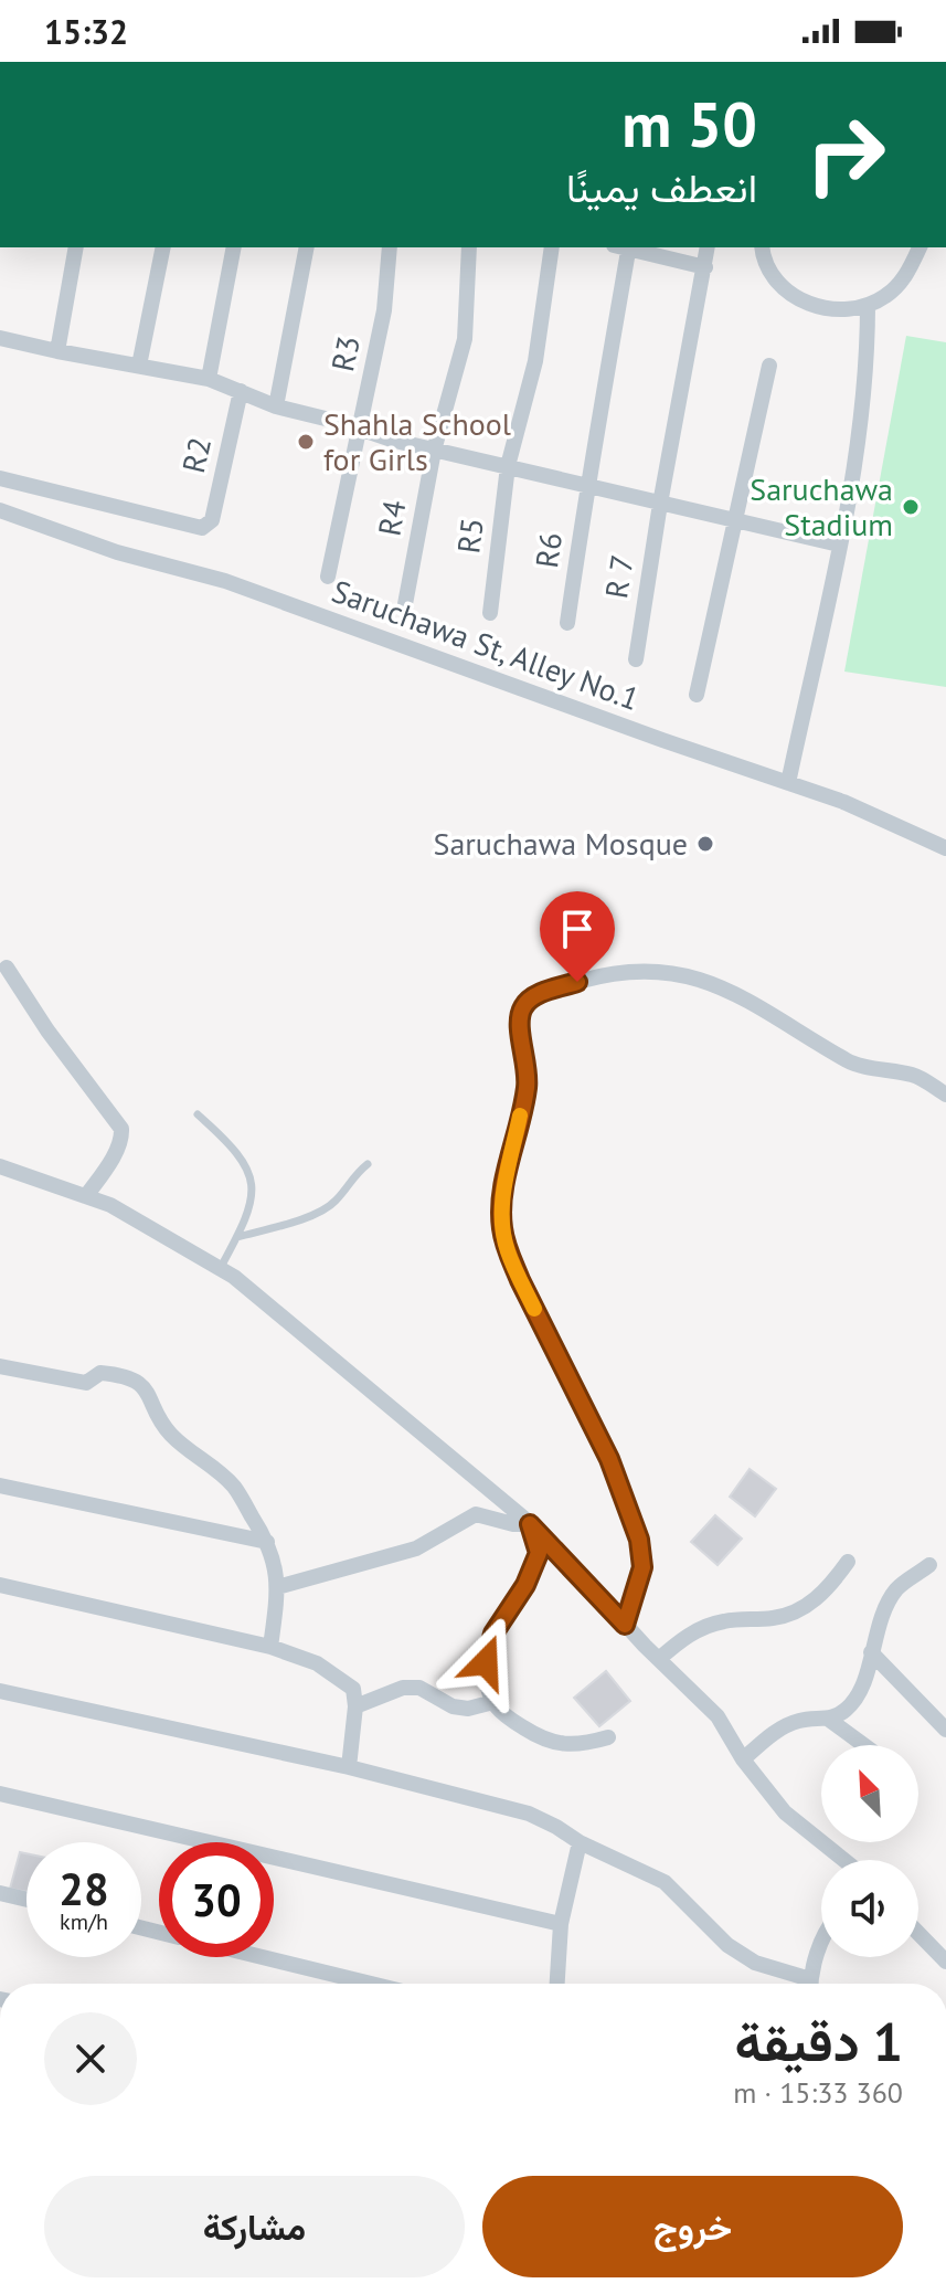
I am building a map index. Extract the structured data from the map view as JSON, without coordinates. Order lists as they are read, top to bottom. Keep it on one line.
{"streets":{"street":["R3","R2","R4","R5","R6","R 7","Saruchawa St, Alley No.1"]},"places":["Shahla School for Girls","Saruchawa Stadium","Saruchawa Mosque"],"north":"top left","page":{"status":"15:32","turn":["50 m","انعطف يمينًا"],"speed":"28 km/h","limit":"30","heading":["1 دقيقة","360 m · 15:33"],"buttons":["خروج","مشاركة"]}}
